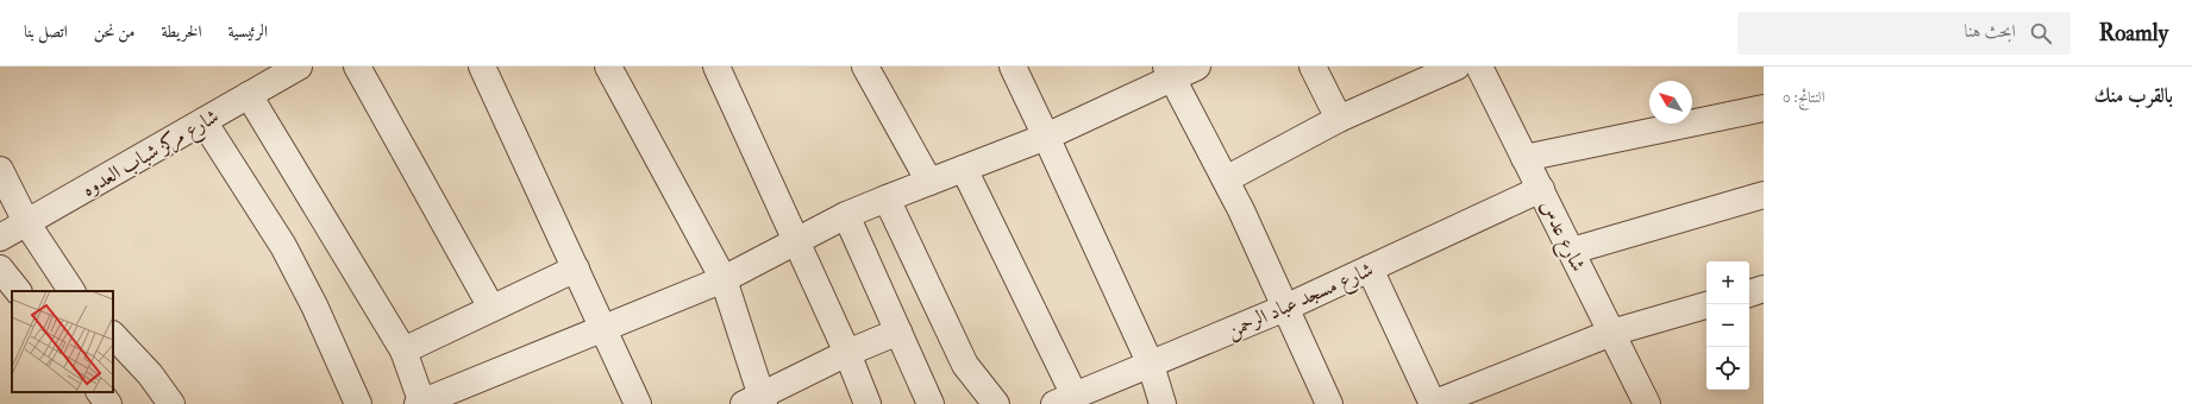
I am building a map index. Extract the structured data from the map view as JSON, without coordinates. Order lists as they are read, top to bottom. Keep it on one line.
{"streets":{"street":["شارع مركز شباب العدوه","شارع عدس","شارع مسجد عباد الرحمن"]},"crossings":[["شارع عدس","شارع مسجد عباد الرحمن"]],"north":"top left","page":{"header":"Roamly","search":"ابحث هنا","nav":["الرئيسية","الخريطة","من نحن","اتصل بنا"],"heading":["بالقرب منك","النتائج: 0"],"map_buttons":["+","−"]}}
